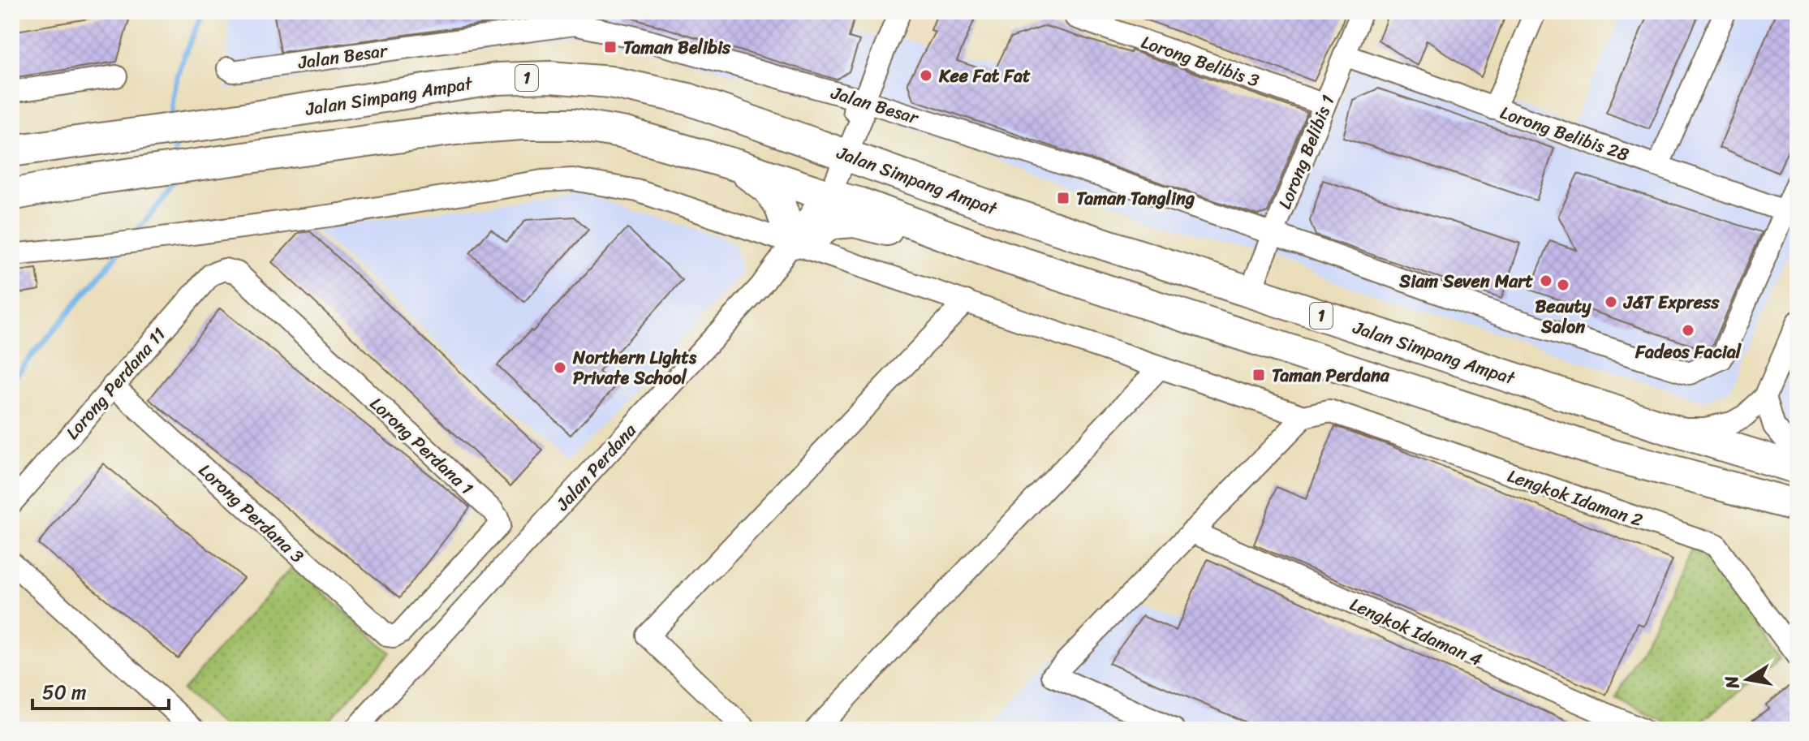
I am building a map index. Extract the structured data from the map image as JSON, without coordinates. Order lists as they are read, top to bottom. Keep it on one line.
{"streets":{"highway":["1","Jalan Simpang Ampat"],"street":["Jalan Besar","Lorong Belibis 3","Lorong Belibis 28","Lorong Belibis 1","Lorong Perdana 11","Lorong Perdana 1","Jalan Perdana","Lengkok Idaman 2","Lorong Perdana 3","Lengkok Idaman 4"]},"crossings":[["Jalan Besar","Lorong Belibis 28"],["Jalan Besar","Lorong Belibis 1"],["Jalan Besar","Jalan Perdana"],["Lorong Belibis 3","Lorong Belibis 1"],["Jalan Simpang Ampat","Lorong Belibis 1"],["Jalan Simpang Ampat","Jalan Perdana"],["Lorong Belibis 28","Lorong Belibis 1"],["Lorong Perdana 11","Lorong Perdana 1"],["Lorong Perdana 11","Lorong Perdana 3"],["Lorong Perdana 1","Lorong Perdana 3"]],"places":{"transit":["Taman Belibis","Taman Tangling","Taman Perdana"],"other":["Kee Fat Fat","Siam Seven Mart","Beauty Salon","J&T Express","Fadeos Facial","Northern Lights Private School"]},"scale_bar":"50 m","north":"left"}
